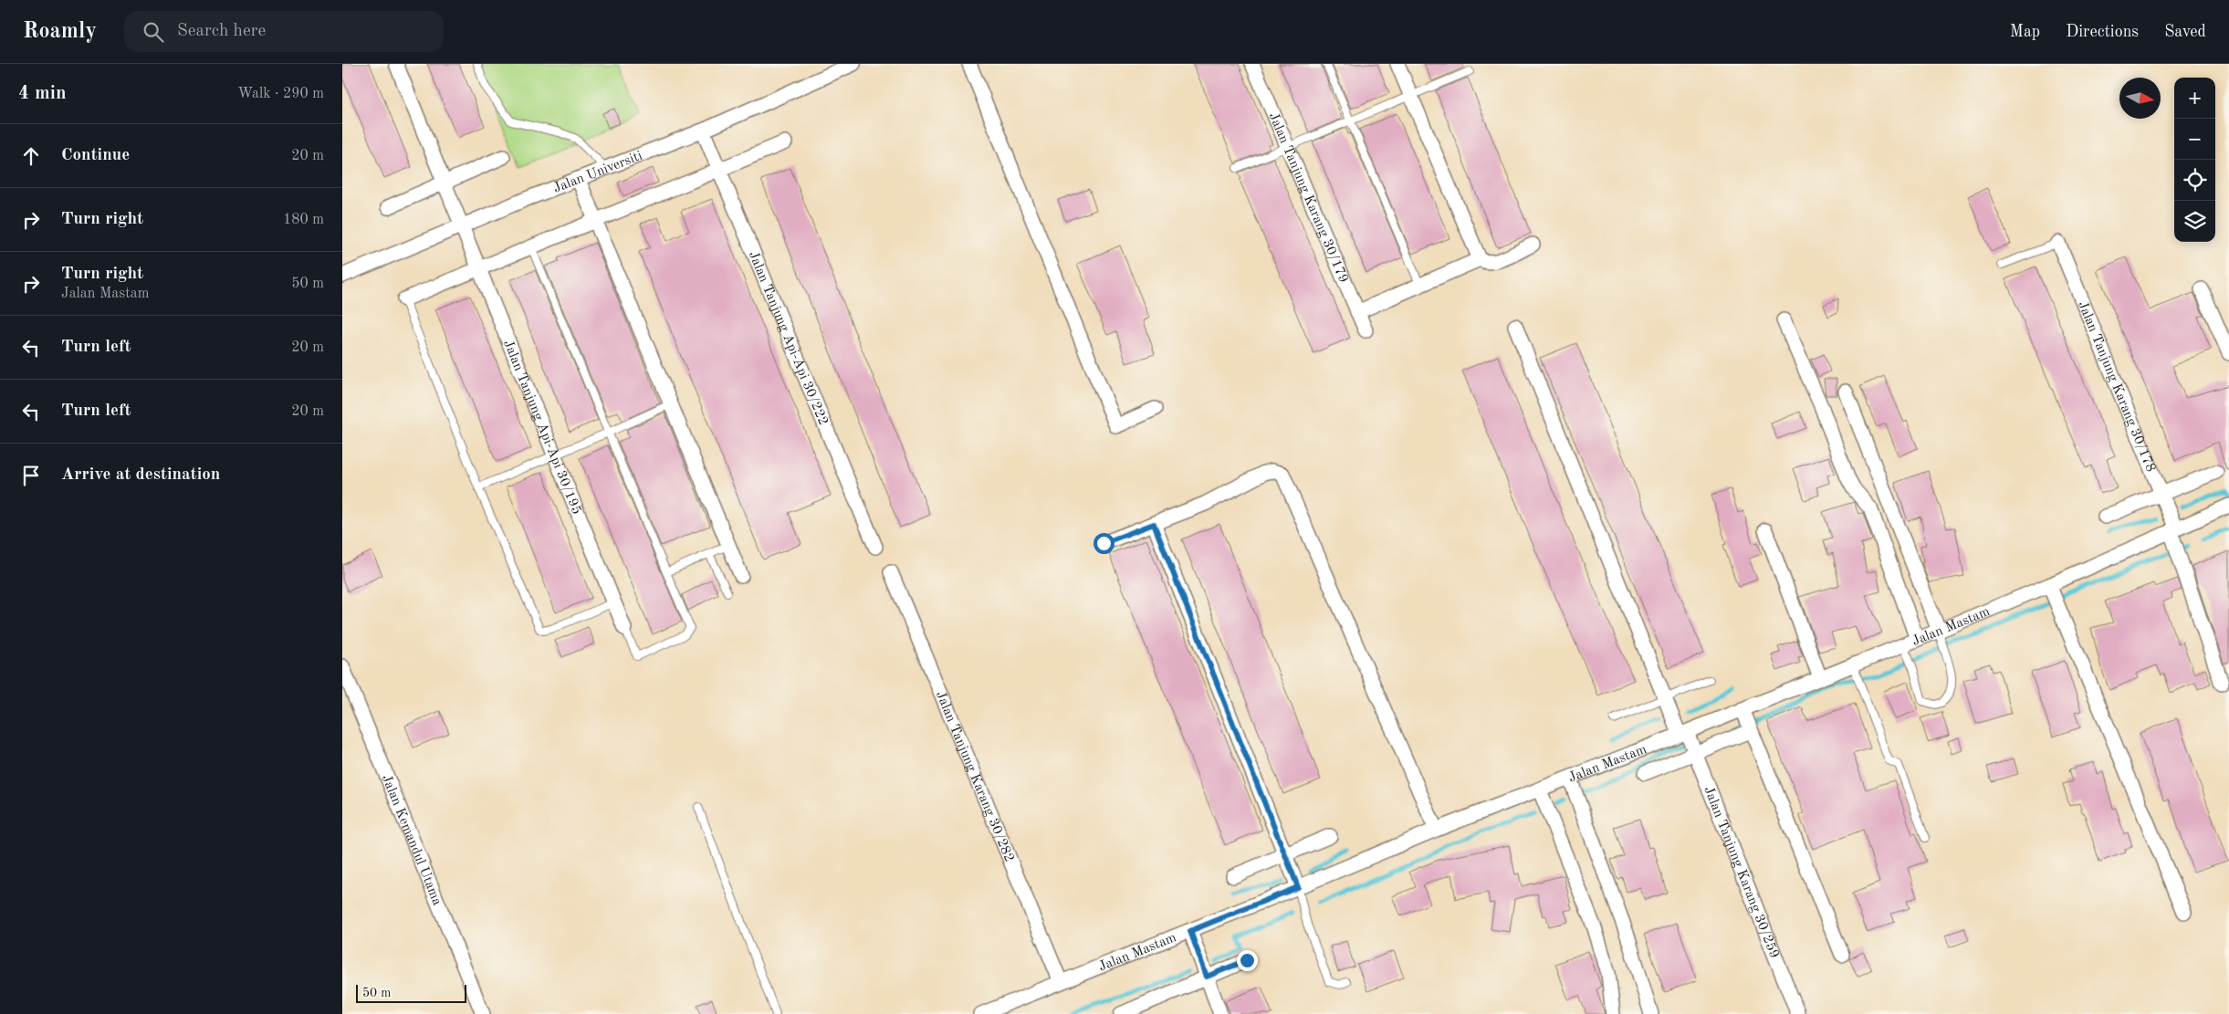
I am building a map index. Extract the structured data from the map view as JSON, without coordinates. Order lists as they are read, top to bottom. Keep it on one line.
{"streets":{"street":["Jalan Universiti","Jalan Tanjung Karang 30/179","Jalan Tanjung Api-Api 30/222","Jalan Tanjung Karang 30/178","Jalan Tanjung Api-Api 30/195","Jalan Mastam","Jalan Tanjung Karang 30/282","Jalan Kemandul Utama","Jalan Tanjung Karang 30/259"]},"crossings":[["Jalan Universiti","Jalan Tanjung Api-Api 30/222"],["Jalan Universiti","Jalan Tanjung Api-Api 30/195"],["Jalan Tanjung Karang 30/178","Jalan Mastam"],["Jalan Mastam","Jalan Tanjung Karang 30/282"],["Jalan Mastam","Jalan Tanjung Karang 30/259"]],"scale_bar":"50 m","north":"right","page":{"header":"Roamly","search":"Search here","nav":["Map","Directions","Saved"],"heading":["4 min","Walk · 290 m"],"map_buttons":["+","−"],"list":[["Continue","20 m"],["Turn right","180 m"],["Turn right","Jalan Mastam","50 m"],["Turn left","20 m"],["Turn left","20 m"],"Arrive at destination"],"scale":"50 m"}}
